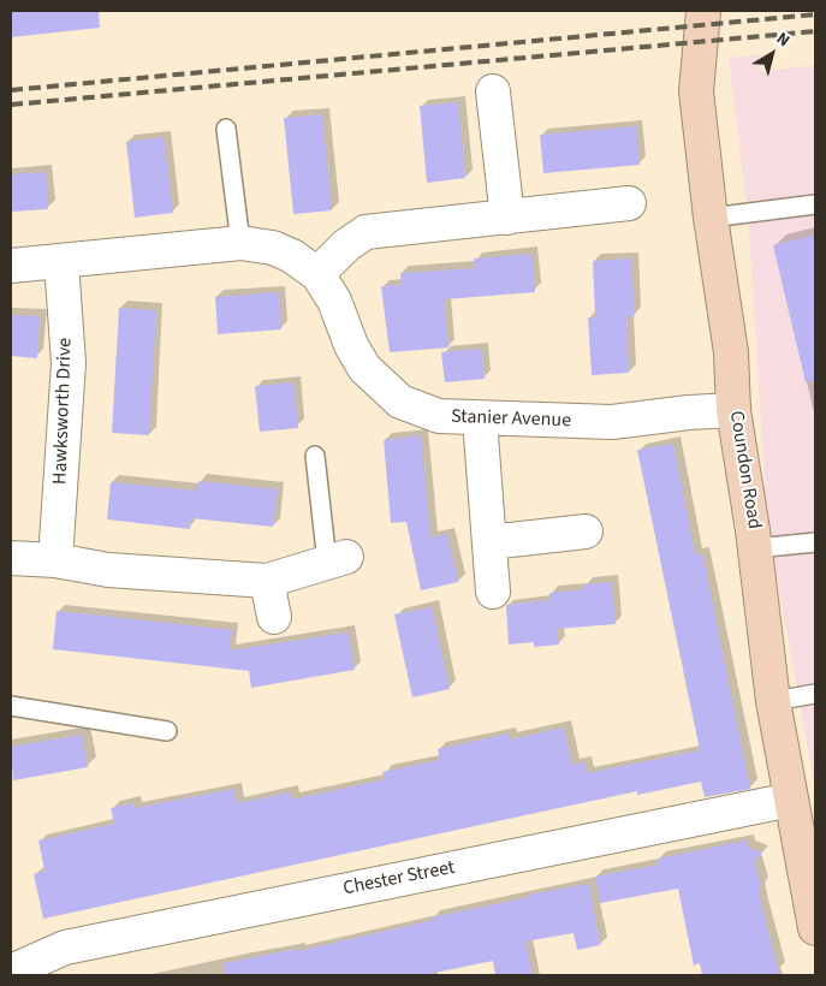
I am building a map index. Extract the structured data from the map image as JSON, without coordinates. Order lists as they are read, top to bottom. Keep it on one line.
{"streets":{"street":["Hawksworth Drive","Stanier Avenue","Coundon Road","Chester Street"]},"crossings":[["Hawksworth Drive","Stanier Avenue"],["Stanier Avenue","Coundon Road"],["Coundon Road","Chester Street"]],"north":"top right"}
